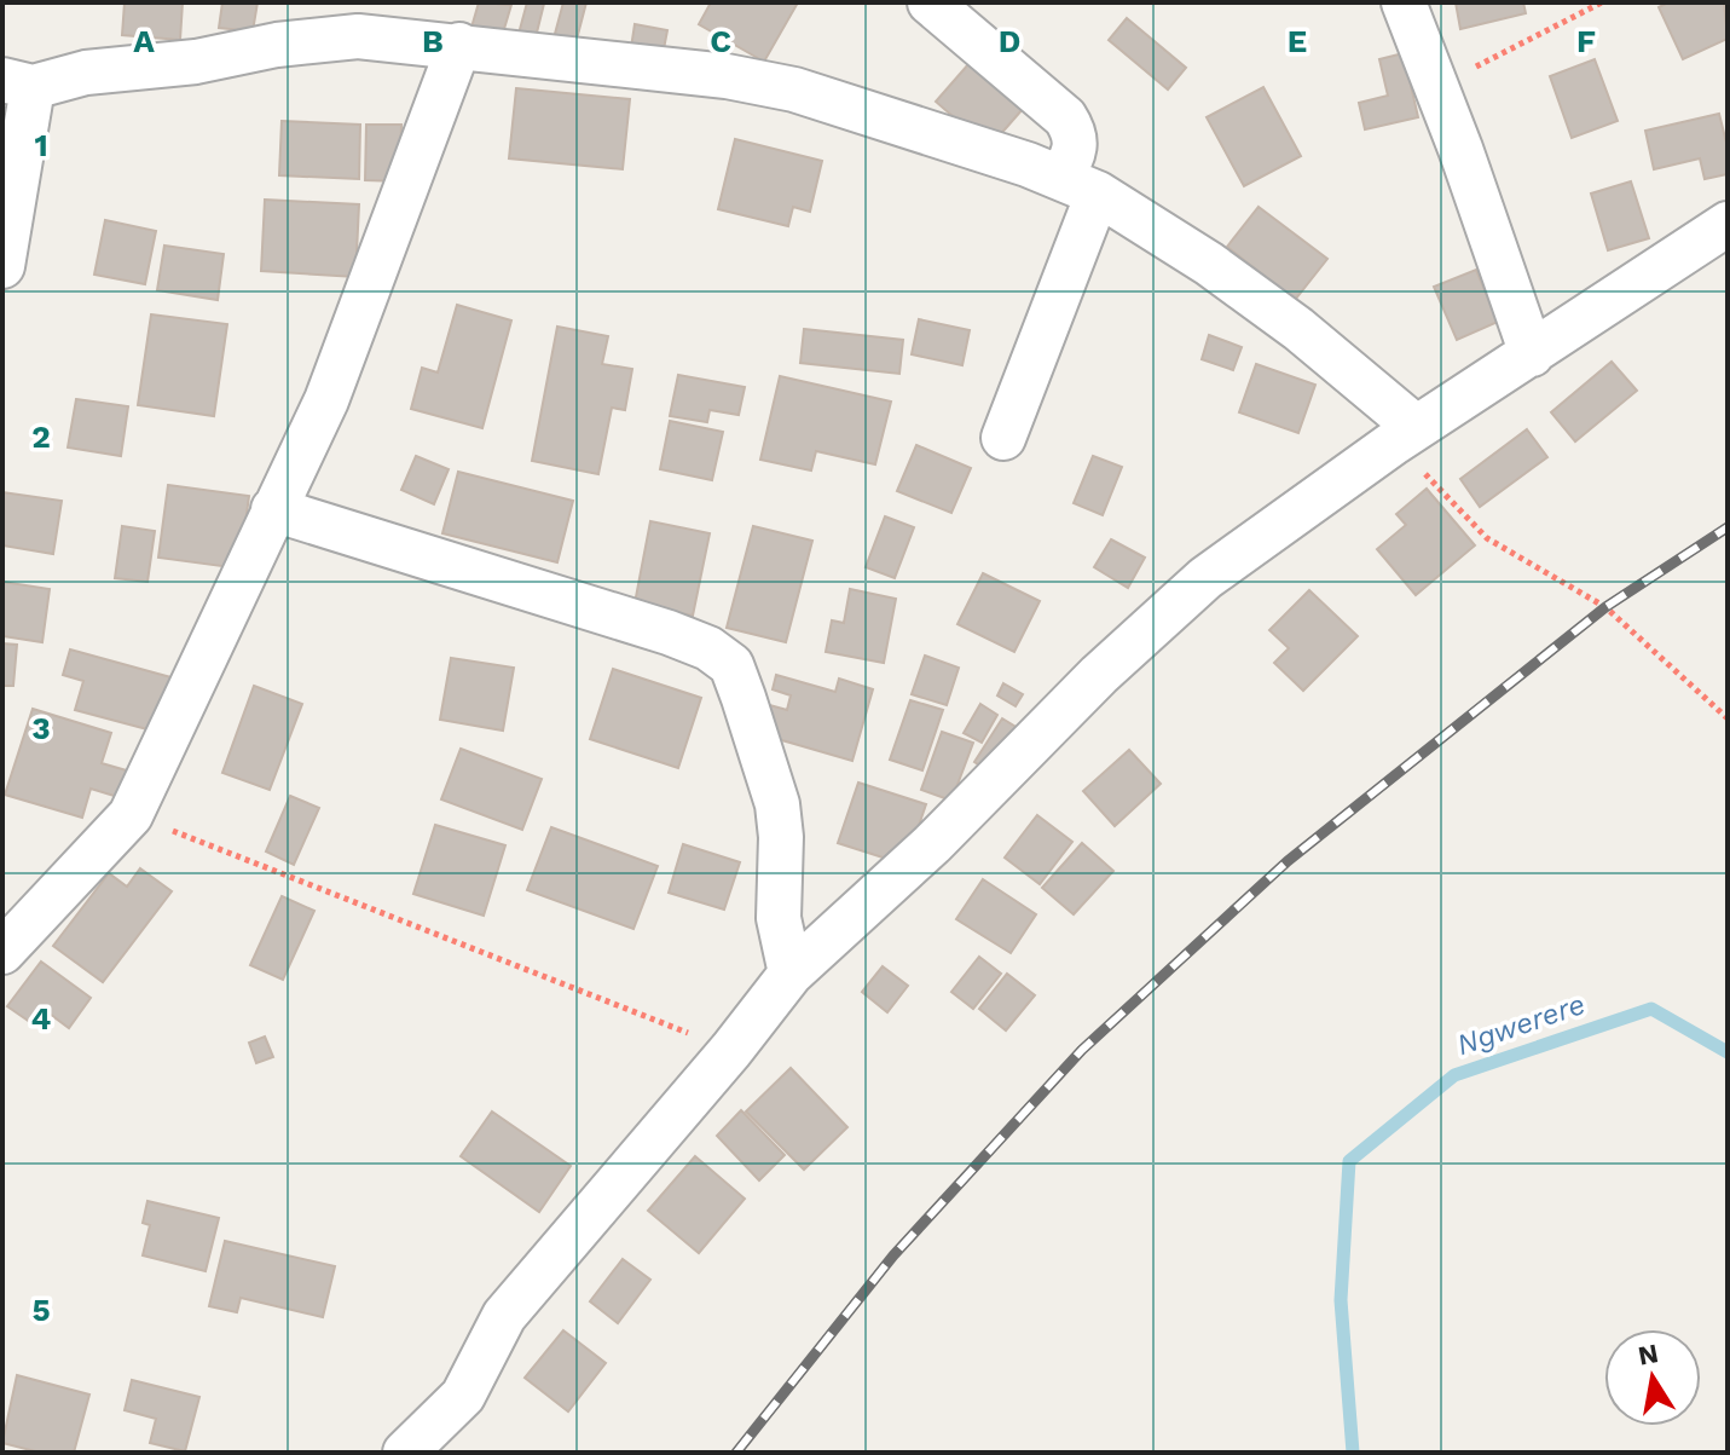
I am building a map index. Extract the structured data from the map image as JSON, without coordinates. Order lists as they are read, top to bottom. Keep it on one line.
{"water":["Ngwerere"],"north":"top","grid":{"columns":["A","B","C","D","E","F"],"rows":["1","2","3","4","5"]}}
